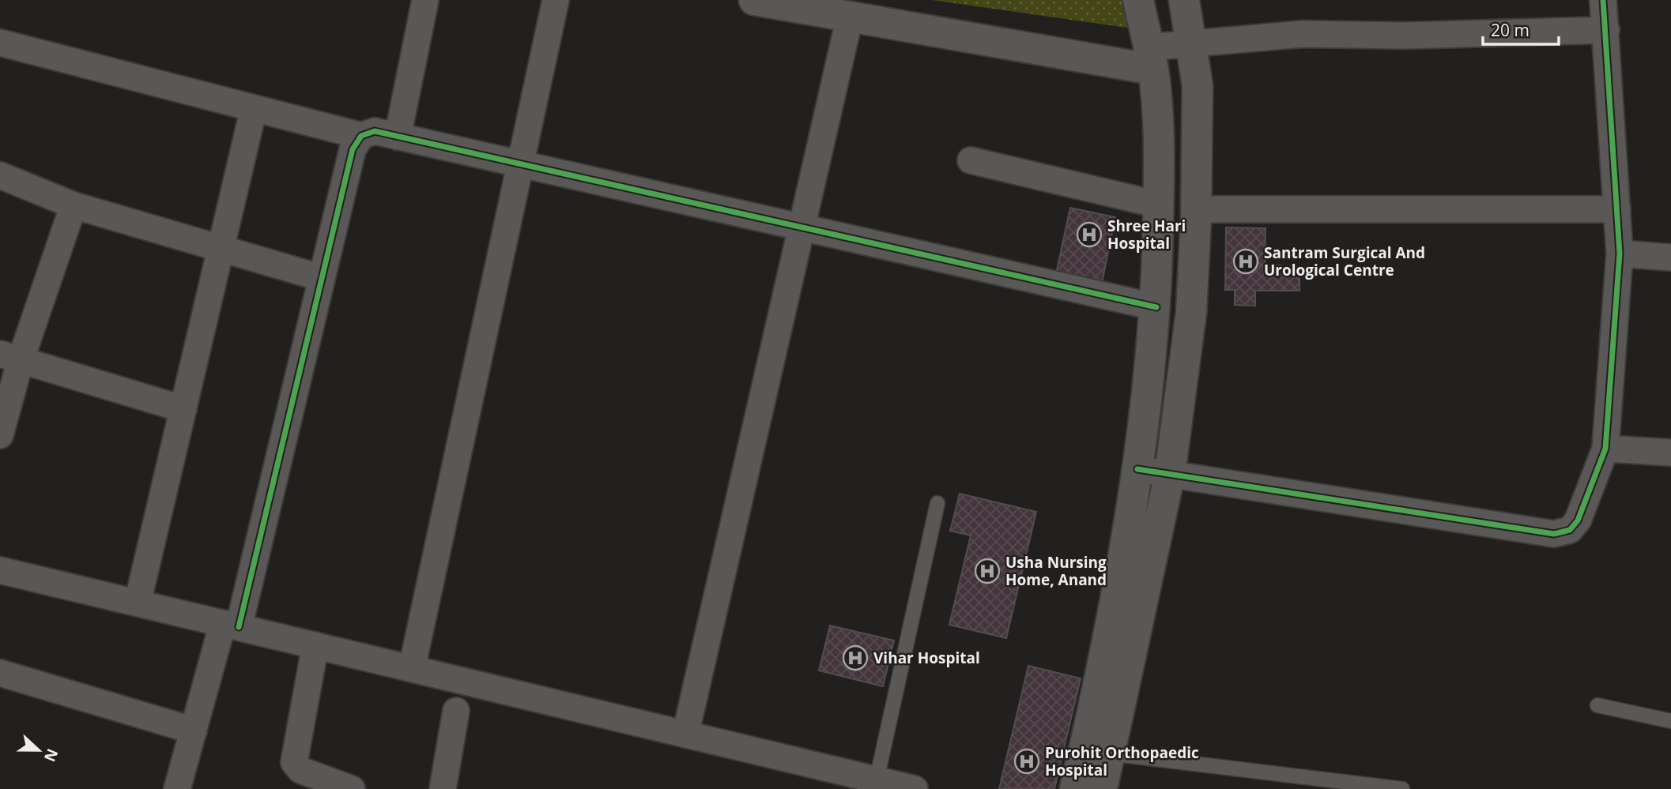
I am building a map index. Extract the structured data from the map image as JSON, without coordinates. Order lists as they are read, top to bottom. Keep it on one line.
{"places":{"hospital":["Shree Hari Hospital","Santram Surgical And Urological Centre","Usha Nursing Home, Anand","Vihar Hospital","Purohit Orthopaedic Hospital"]},"scale_bar":"20 m","north":"right"}
